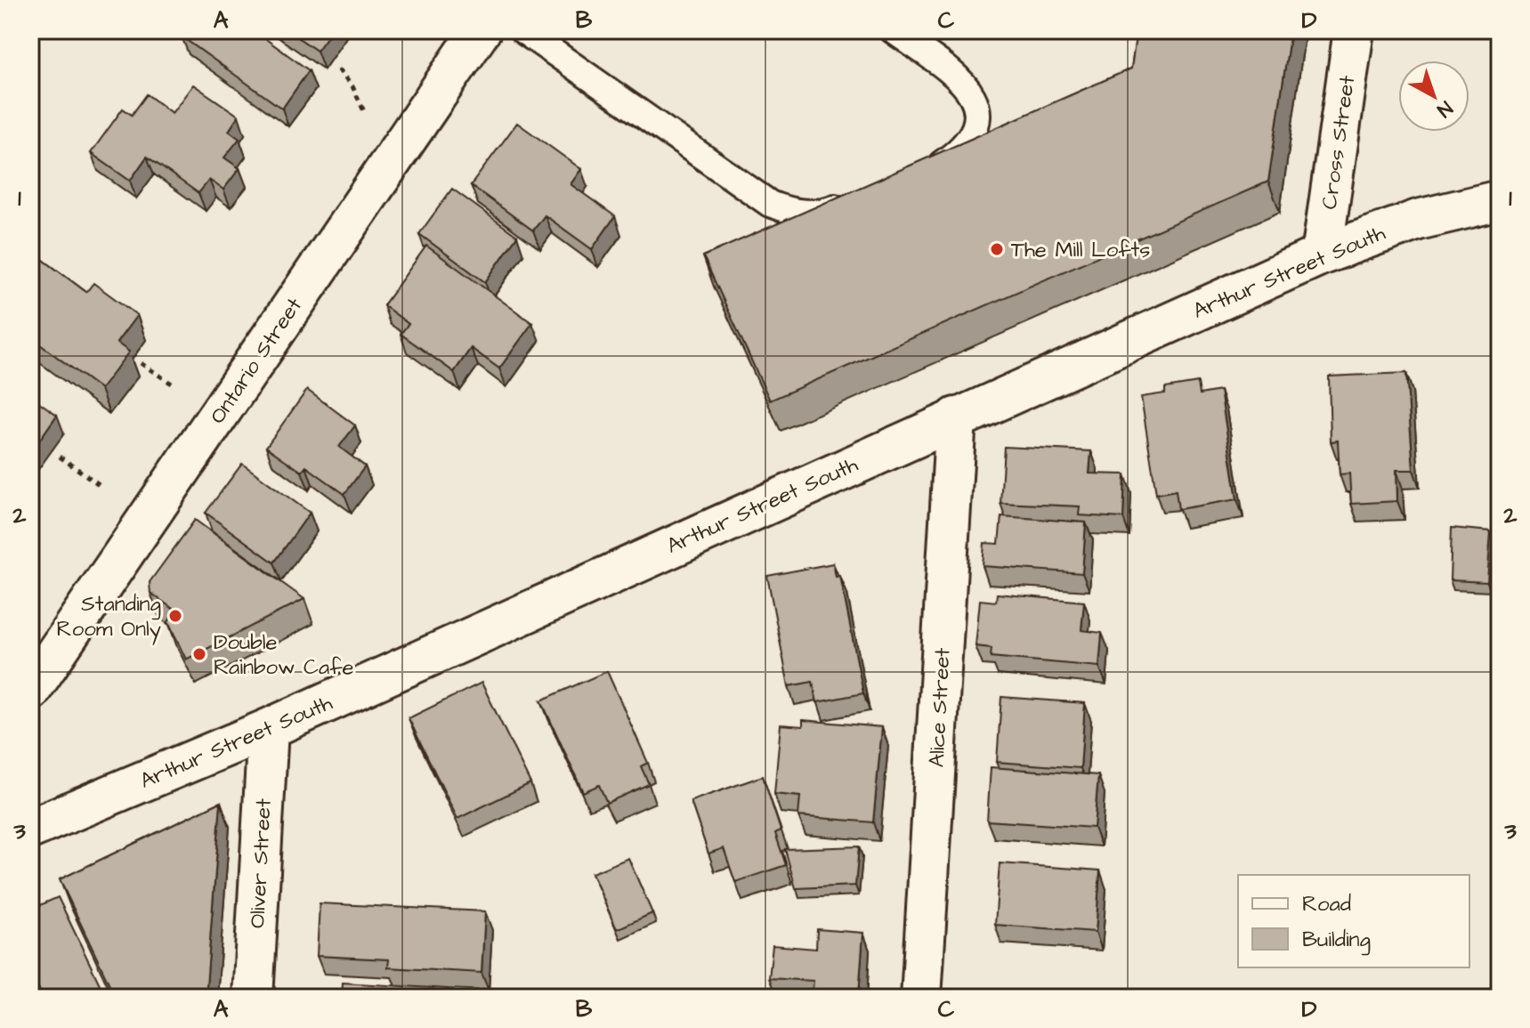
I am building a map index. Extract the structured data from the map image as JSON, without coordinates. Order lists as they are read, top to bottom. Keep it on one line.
{"streets":{"street":["Cross Street","Arthur Street South","Ontario Street","Alice Street","Oliver Street"]},"crossings":[["Cross Street","Arthur Street South"],["Arthur Street South","Alice Street"],["Arthur Street South","Oliver Street"]],"places":["The Mill Lofts","Standing Room Only","Double Rainbow Cafe"],"legend":["Road","Building"],"north":"bottom right","grid":{"columns":["A","B","C","D"],"rows":["1","2","3"]}}
